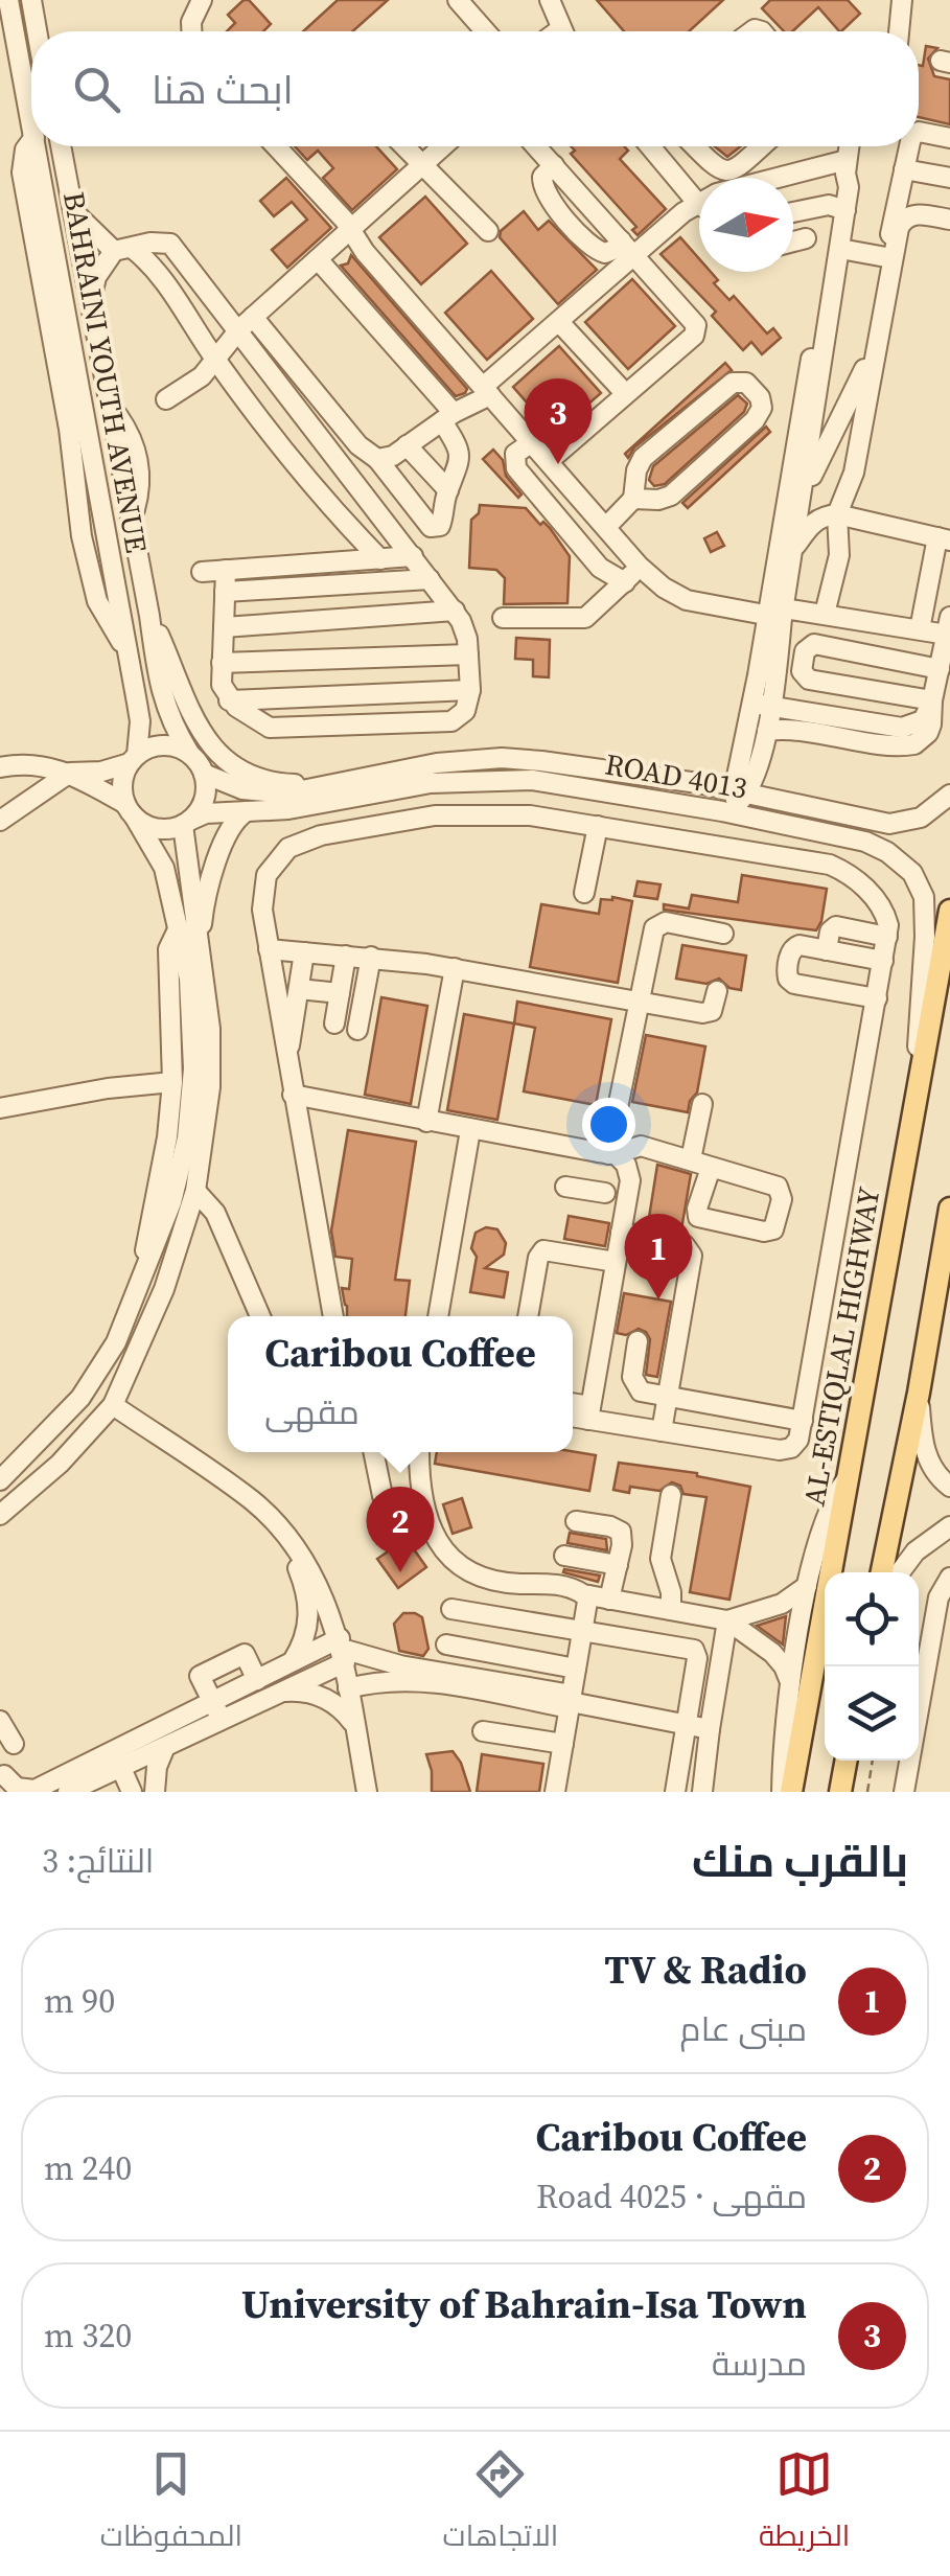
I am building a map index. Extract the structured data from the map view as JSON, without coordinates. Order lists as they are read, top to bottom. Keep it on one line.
{"streets":{"main road":["AL-ESTIQLAL HIGHWAY"],"street":["BAHRAINI YOUTH AVENUE","ROAD 4013"]},"crossings":[["BAHRAINI YOUTH AVENUE","ROAD 4013"],["ROAD 4013","AL-ESTIQLAL HIGHWAY"]],"north":"right","page":{"search":"ابحث هنا","pins":["3","1","2"],"popup":["Caribou Coffee","مقهى"],"heading":["بالقرب منك","النتائج: 3"],"list":[{"mark":"1","name":"TV & Radio","note":"مبنى عام","value":"90 m"},{"mark":"2","name":"Caribou Coffee","note":"مقهى · Road 4025","value":"240 m"},{"mark":"3","name":"University of Bahrain-Isa Town","note":"مدرسة","value":"320 m"}],"nav":["الخريطة","الاتجاهات","المحفوظات"]}}
